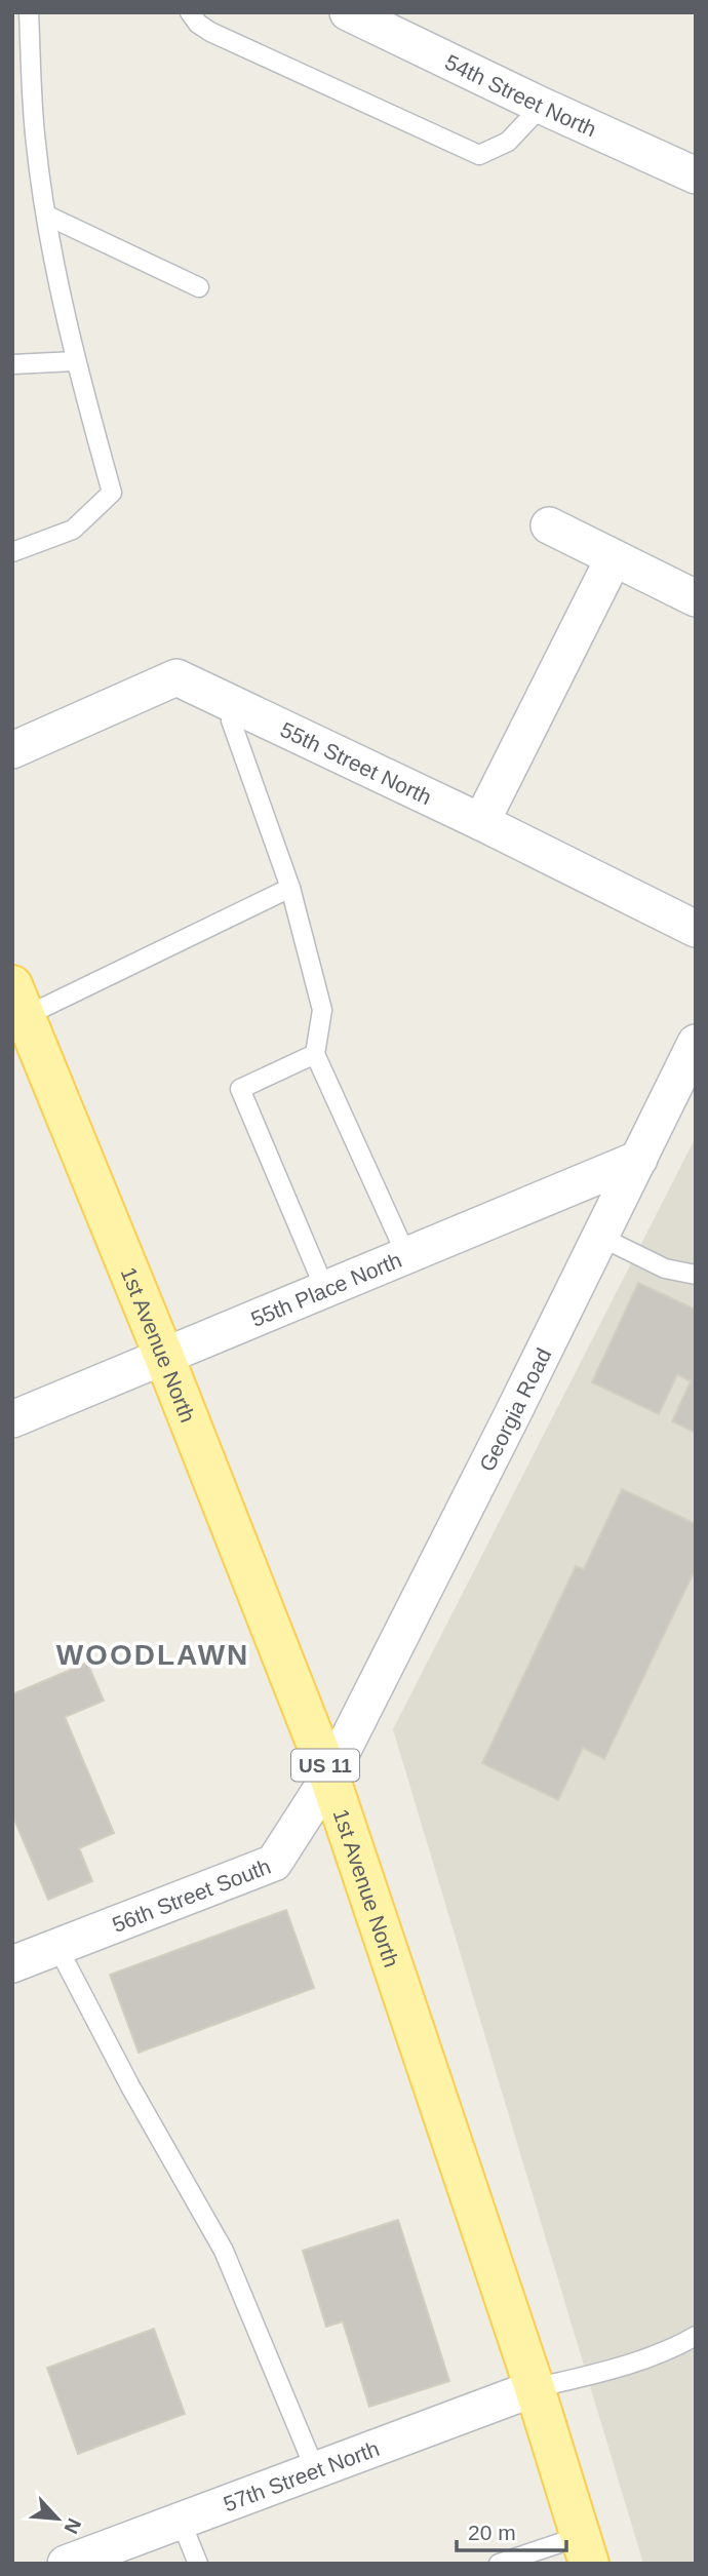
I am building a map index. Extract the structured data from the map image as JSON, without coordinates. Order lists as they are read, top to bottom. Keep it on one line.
{"streets":{"main road":["1st Avenue North","US 11"],"street":["54th Street North","55th Street North","55th Place North","Georgia Road","56th Street South","57th Street North"]},"crossings":[["55th Place North","1st Avenue North"],["55th Place North","Georgia Road"],["1st Avenue North","Georgia Road"],["1st Avenue North","56th Street South"],["1st Avenue North","57th Street North"],["Georgia Road","56th Street South"]],"districts":["WOODLAWN"],"scale_bar":"20 m","north":"bottom right"}
